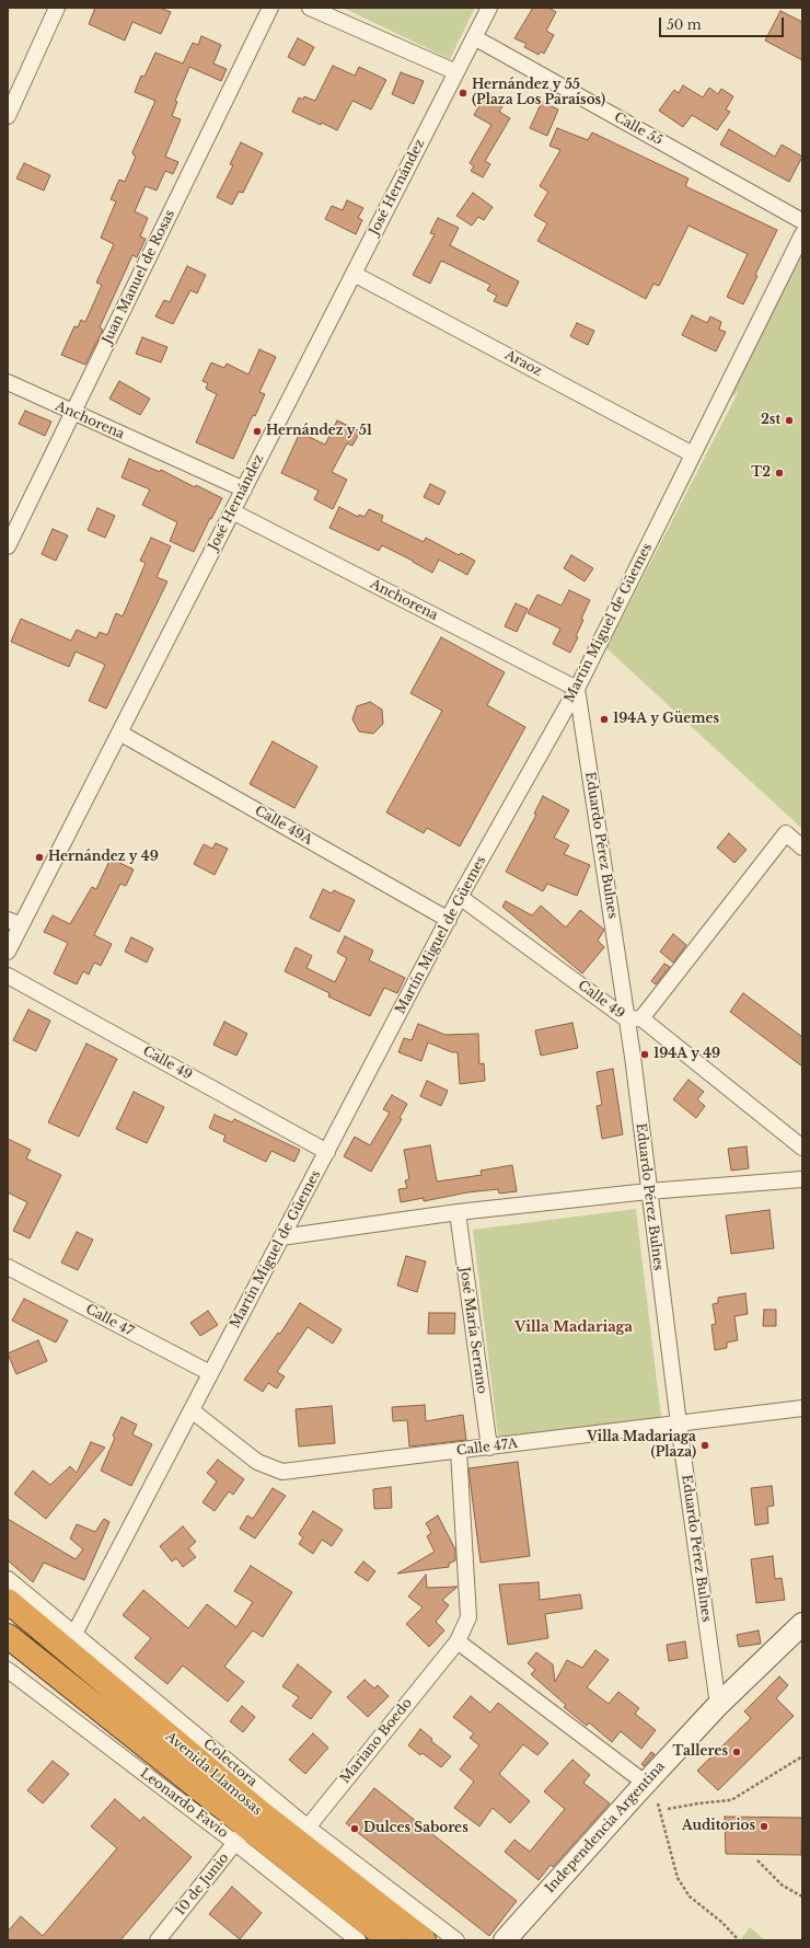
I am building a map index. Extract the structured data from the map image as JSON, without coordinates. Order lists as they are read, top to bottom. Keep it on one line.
{"streets":{"highway":["Avenida Llamosas"],"main road":["Independencia Argentina"],"street":["Calle 55","José Hernández","Juan Manuel de Rosas","Araoz","Anchorena","Martín Miguel de Güemes","Calle 49A","Eduardo Pérez Bulnes","Calle 49","Calle 47","José María Serrano","Calle 47A","Mariano Boedo","Colectora","Leonardo Favio","10 de Junio"]},"crossings":[["Calle 55","José Hernández"],["José Hernández","Araoz"],["José Hernández","Anchorena"],["José Hernández","Calle 49A"],["Juan Manuel de Rosas","Anchorena"],["Araoz","Martín Miguel de Güemes"],["Anchorena","Martín Miguel de Güemes"],["Anchorena","Eduardo Pérez Bulnes"],["Martín Miguel de Güemes","Calle 49A"],["Martín Miguel de Güemes","Eduardo Pérez Bulnes"],["Martín Miguel de Güemes","Calle 49"],["Martín Miguel de Güemes","Calle 47"],["Martín Miguel de Güemes","Calle 47A"],["Martín Miguel de Güemes","Colectora"],["Eduardo Pérez Bulnes","Calle 49"],["Eduardo Pérez Bulnes","Calle 47A"],["Eduardo Pérez Bulnes","Independencia Argentina"],["José María Serrano","Calle 47A"],["Mariano Boedo","Colectora"],["Mariano Boedo","Avenida Llamosas"],["Colectora","Avenida Llamosas"],["Avenida Llamosas","Leonardo Favio"],["Avenida Llamosas","10 de Junio"],["Leonardo Favio","10 de Junio"]],"districts":["Villa Madariaga"],"places":["Hernández y 55 (Plaza Los Paraísos)","2st","Hernández y 51","T2","194A y Güemes","Hernández y 49","194A y 49","Villa Madariaga (Plaza)","Talleres","Auditorios","Dulces Sabores"],"scale_bar":"50 m"}
